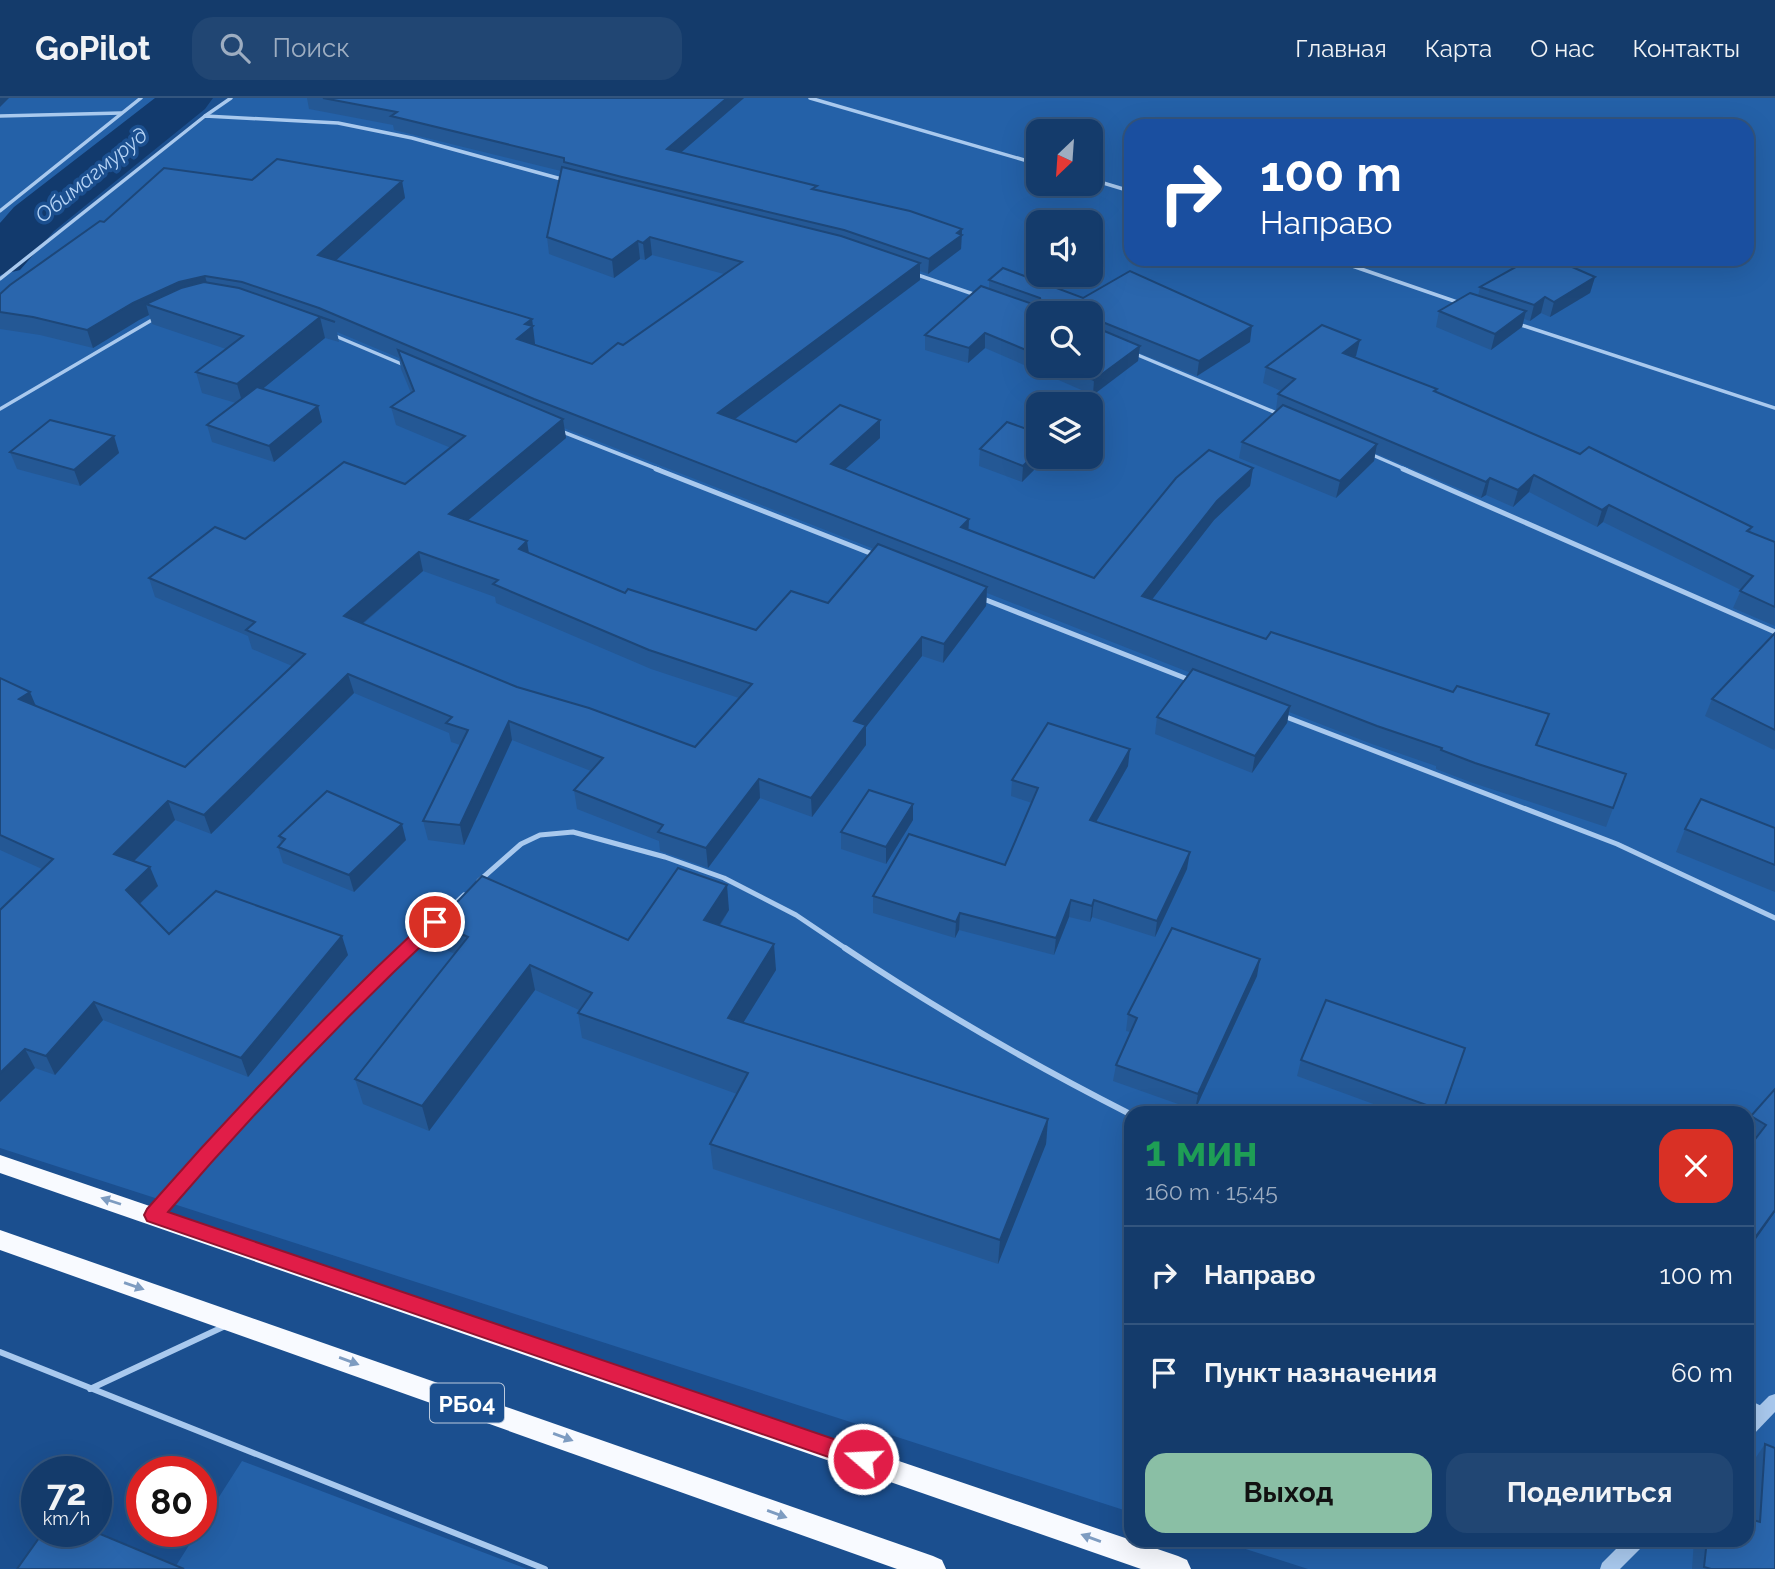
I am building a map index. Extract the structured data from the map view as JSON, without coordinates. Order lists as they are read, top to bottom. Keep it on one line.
{"streets":{"highway":["РБ04"]},"water":["Обимагмуруд"],"north":"bottom left","page":{"header":"GoPilot","search":"Поиск","nav":["Главная","Карта","О нас","Контакты"],"turn":["100 m","Направо"],"heading":["1 мин","160 m · 15:45"],"list":[{"name":"Направо","value":"100 m"},{"name":"Пункт назначения","value":"60 m"}],"buttons":["Выход","Поделиться"],"speed":"72 km/h","limit":"80"}}
